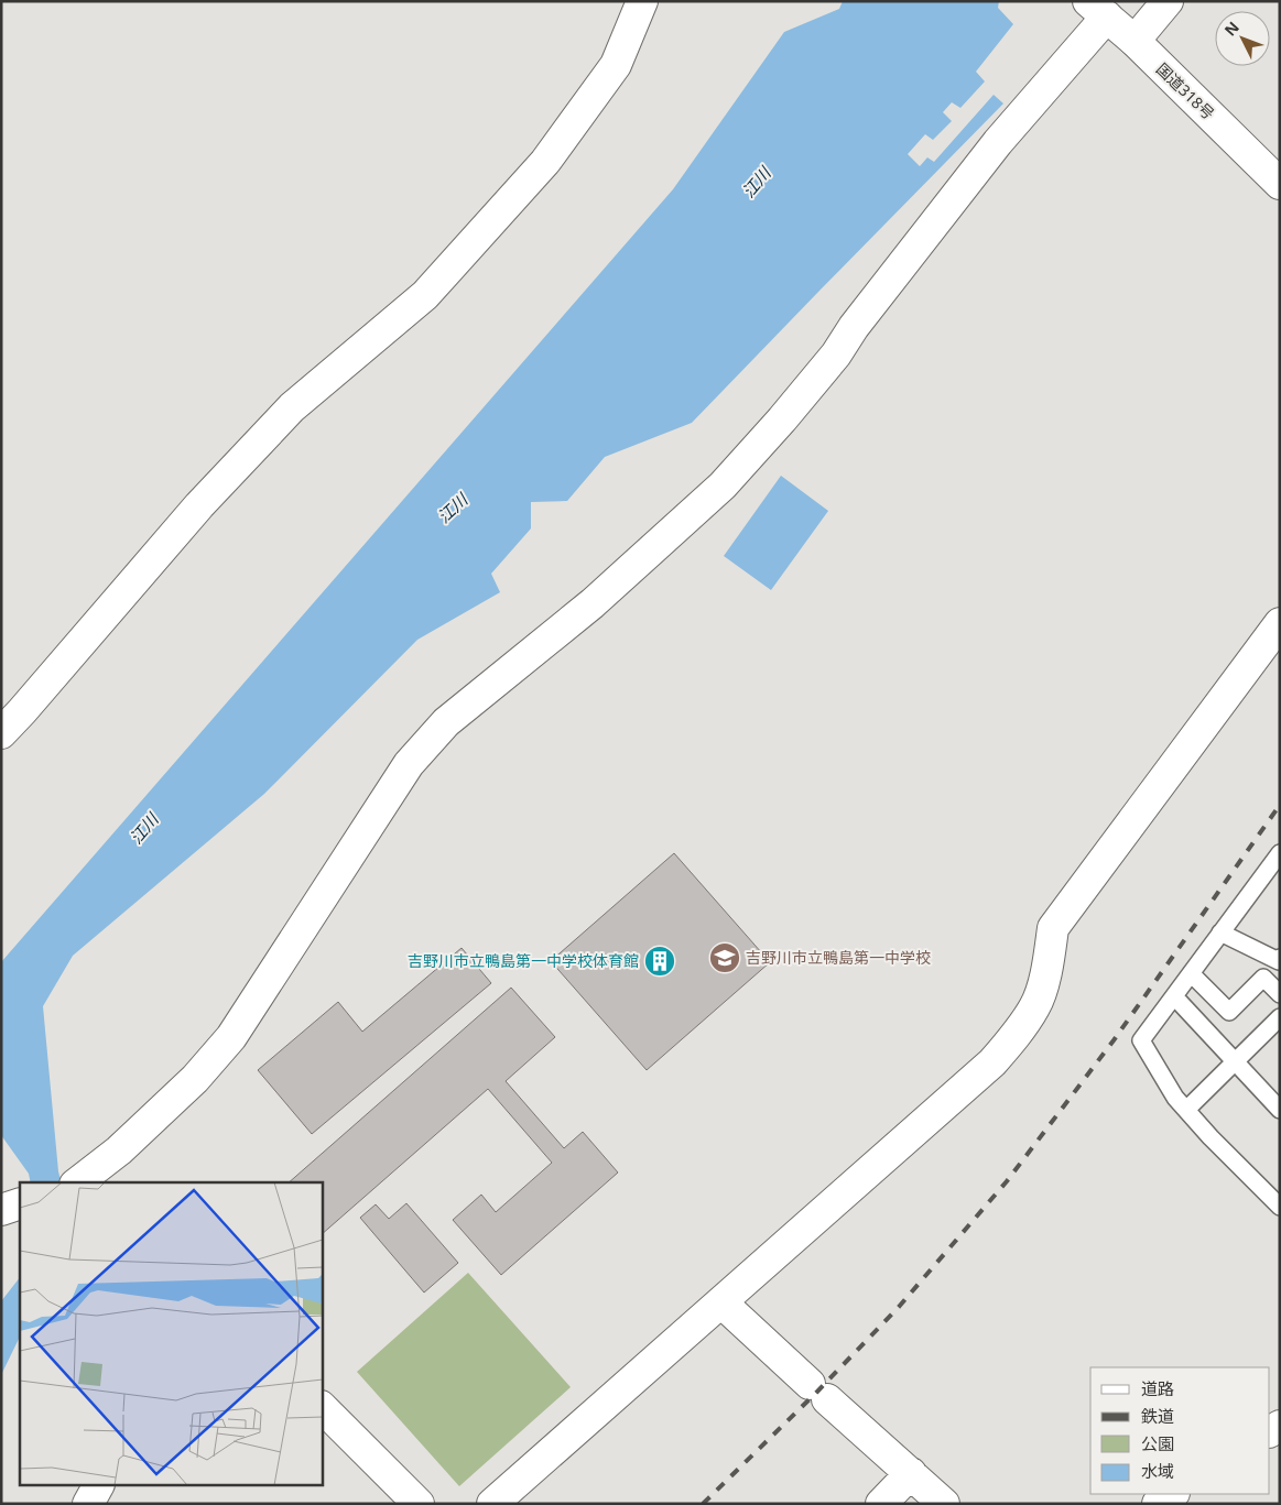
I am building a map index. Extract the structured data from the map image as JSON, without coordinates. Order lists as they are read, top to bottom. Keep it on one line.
{"streets":{"main road":["国道318号"]},"water":["江川"],"places":{"school or university":["吉野川市立鴨島第一中学校"],"building":["吉野川市立鴨島第一中学校体育館"]},"legend":["道路","鉄道","公園","水域"],"north":"top left"}
